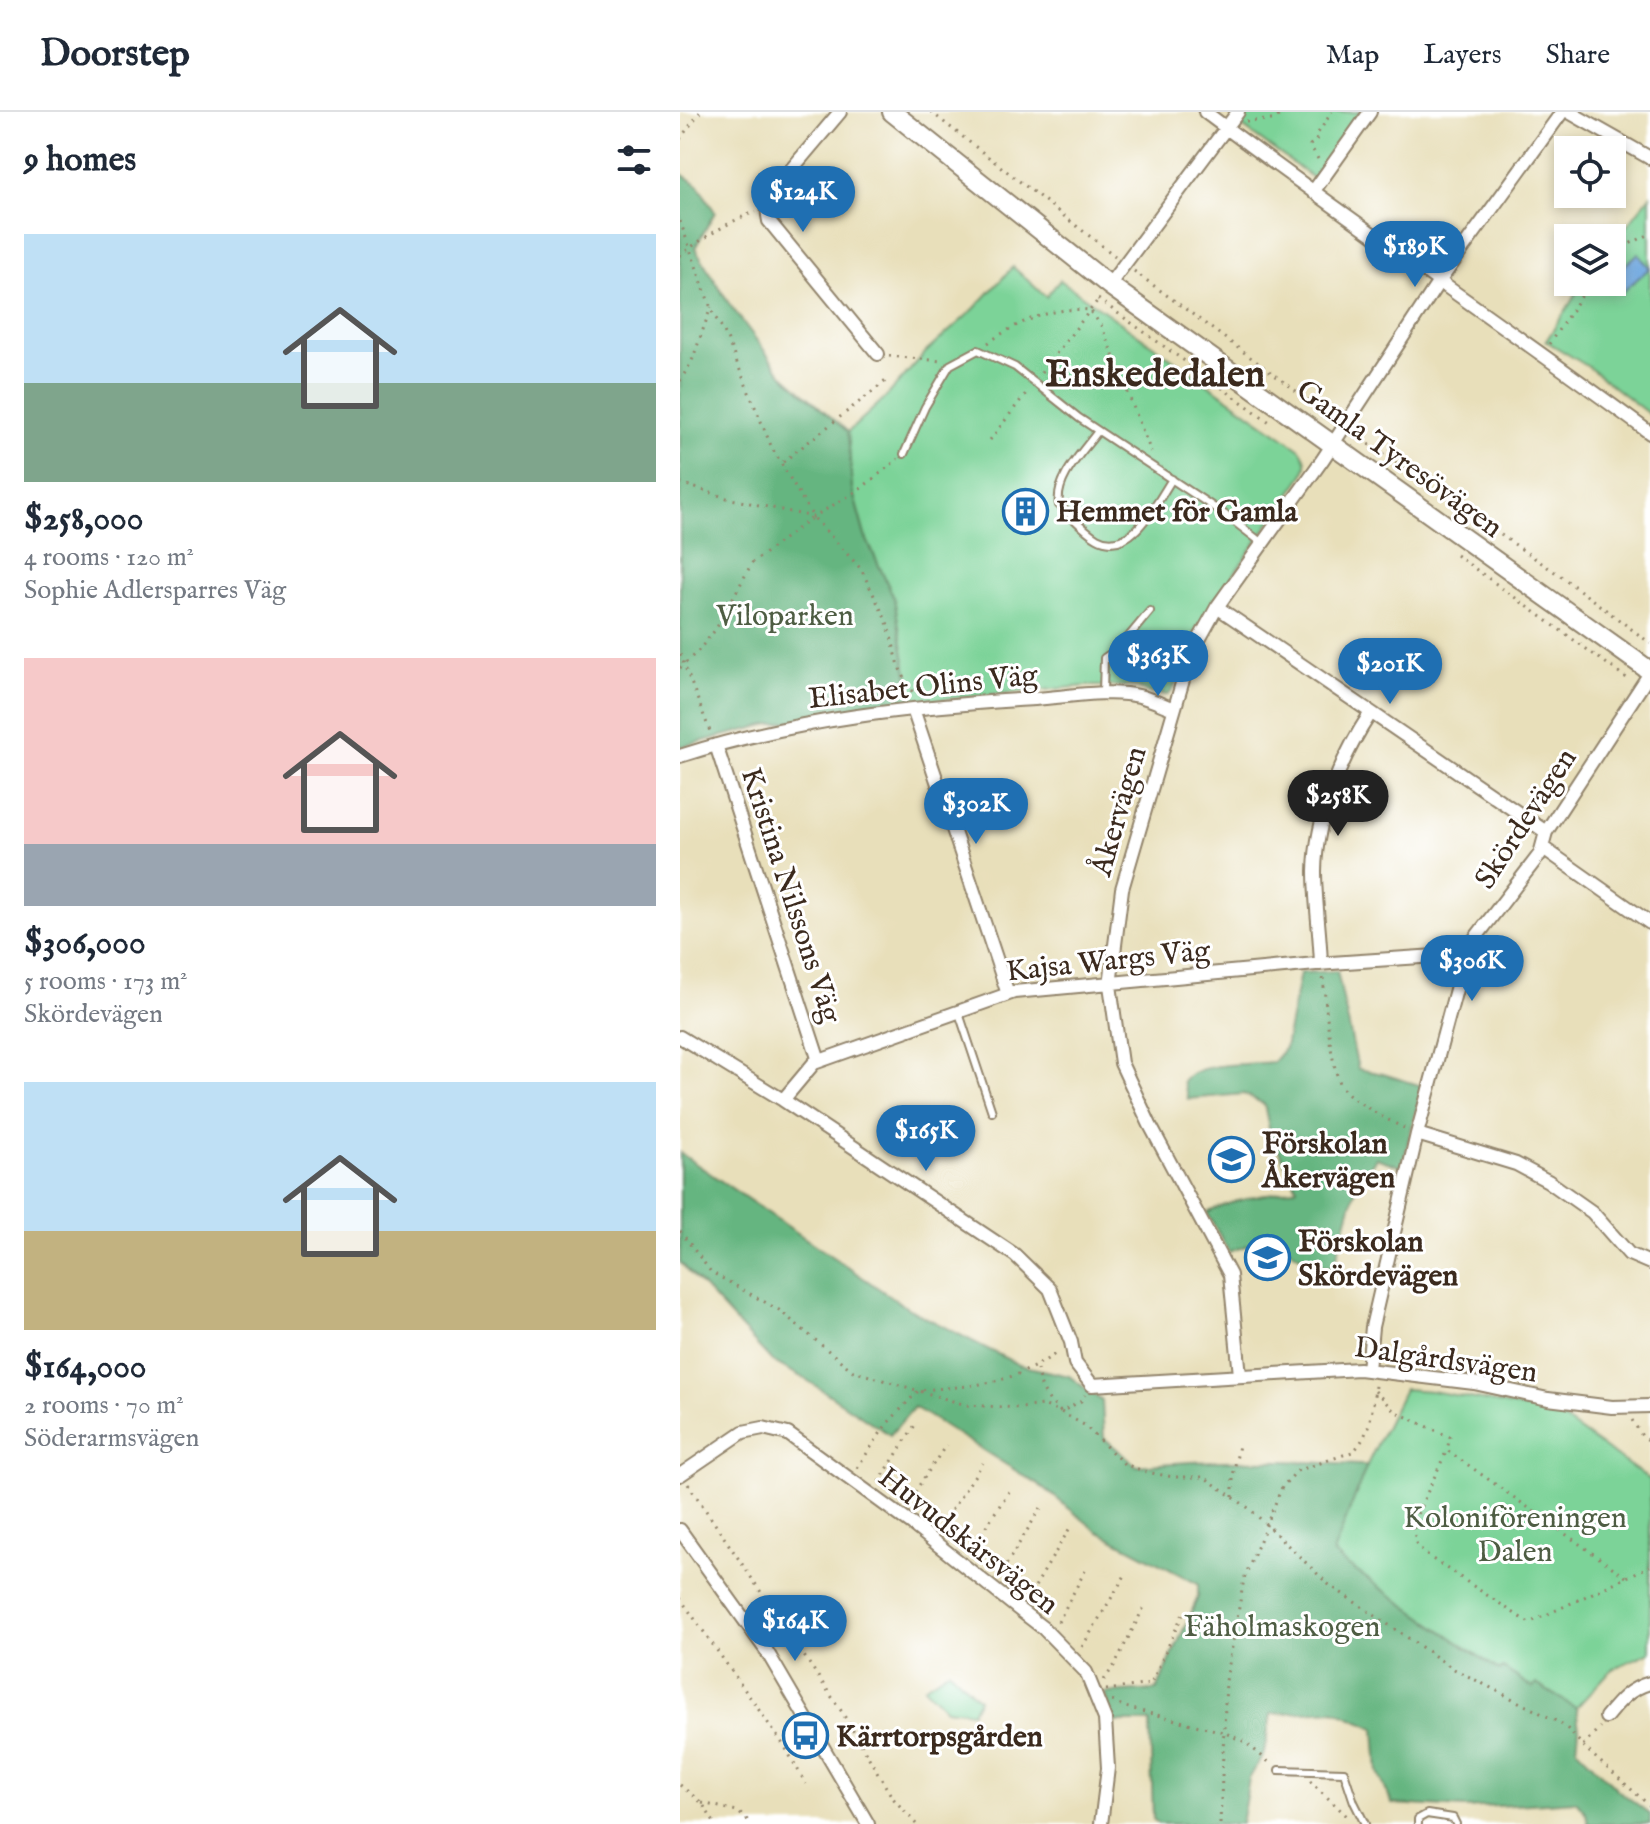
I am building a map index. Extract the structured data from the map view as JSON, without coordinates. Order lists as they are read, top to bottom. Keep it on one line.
{"streets":{"street":["Gamla Tyresövägen","Elisabet Olins Väg","Åkervägen","Skördevägen","Kristina Nilssons Väg","Kajsa Wargs Väg","Dalgårdsvägen","Huvudskärsvägen"]},"crossings":[["Gamla Tyresövägen","Åkervägen"],["Gamla Tyresövägen","Skördevägen"],["Elisabet Olins Väg","Åkervägen"],["Elisabet Olins Väg","Kristina Nilssons Väg"],["Åkervägen","Kajsa Wargs Väg"],["Åkervägen","Dalgårdsvägen"],["Skördevägen","Kajsa Wargs Väg"],["Skördevägen","Dalgårdsvägen"],["Kristina Nilssons Väg","Kajsa Wargs Väg"]],"districts":["Enskededalen"],"parks":["Viloparken","Koloniföreningen Dalen","Fäholmaskogen"],"places":{"building":["Hemmet för Gamla"],"school or university":["Förskolan Åkervägen","Förskolan Skördevägen"],"bus stop":["Kärrtorpsgården"]},"page":{"header":"Doorstep","nav":["Map","Layers","Share"],"heading":"9 homes","price":["$124K","$189K","$363K","$201K","$258K","$302K","$306K","$165K","$164K"],"list":[{"name":"$258,000","note":"4 rooms · 120 m² · Sophie Adlersparres Väg"},{"name":"$306,000","note":"5 rooms · 173 m² · Skördevägen"},{"name":"$164,000","note":"2 rooms · 70 m² · Söderarmsvägen"}]}}
